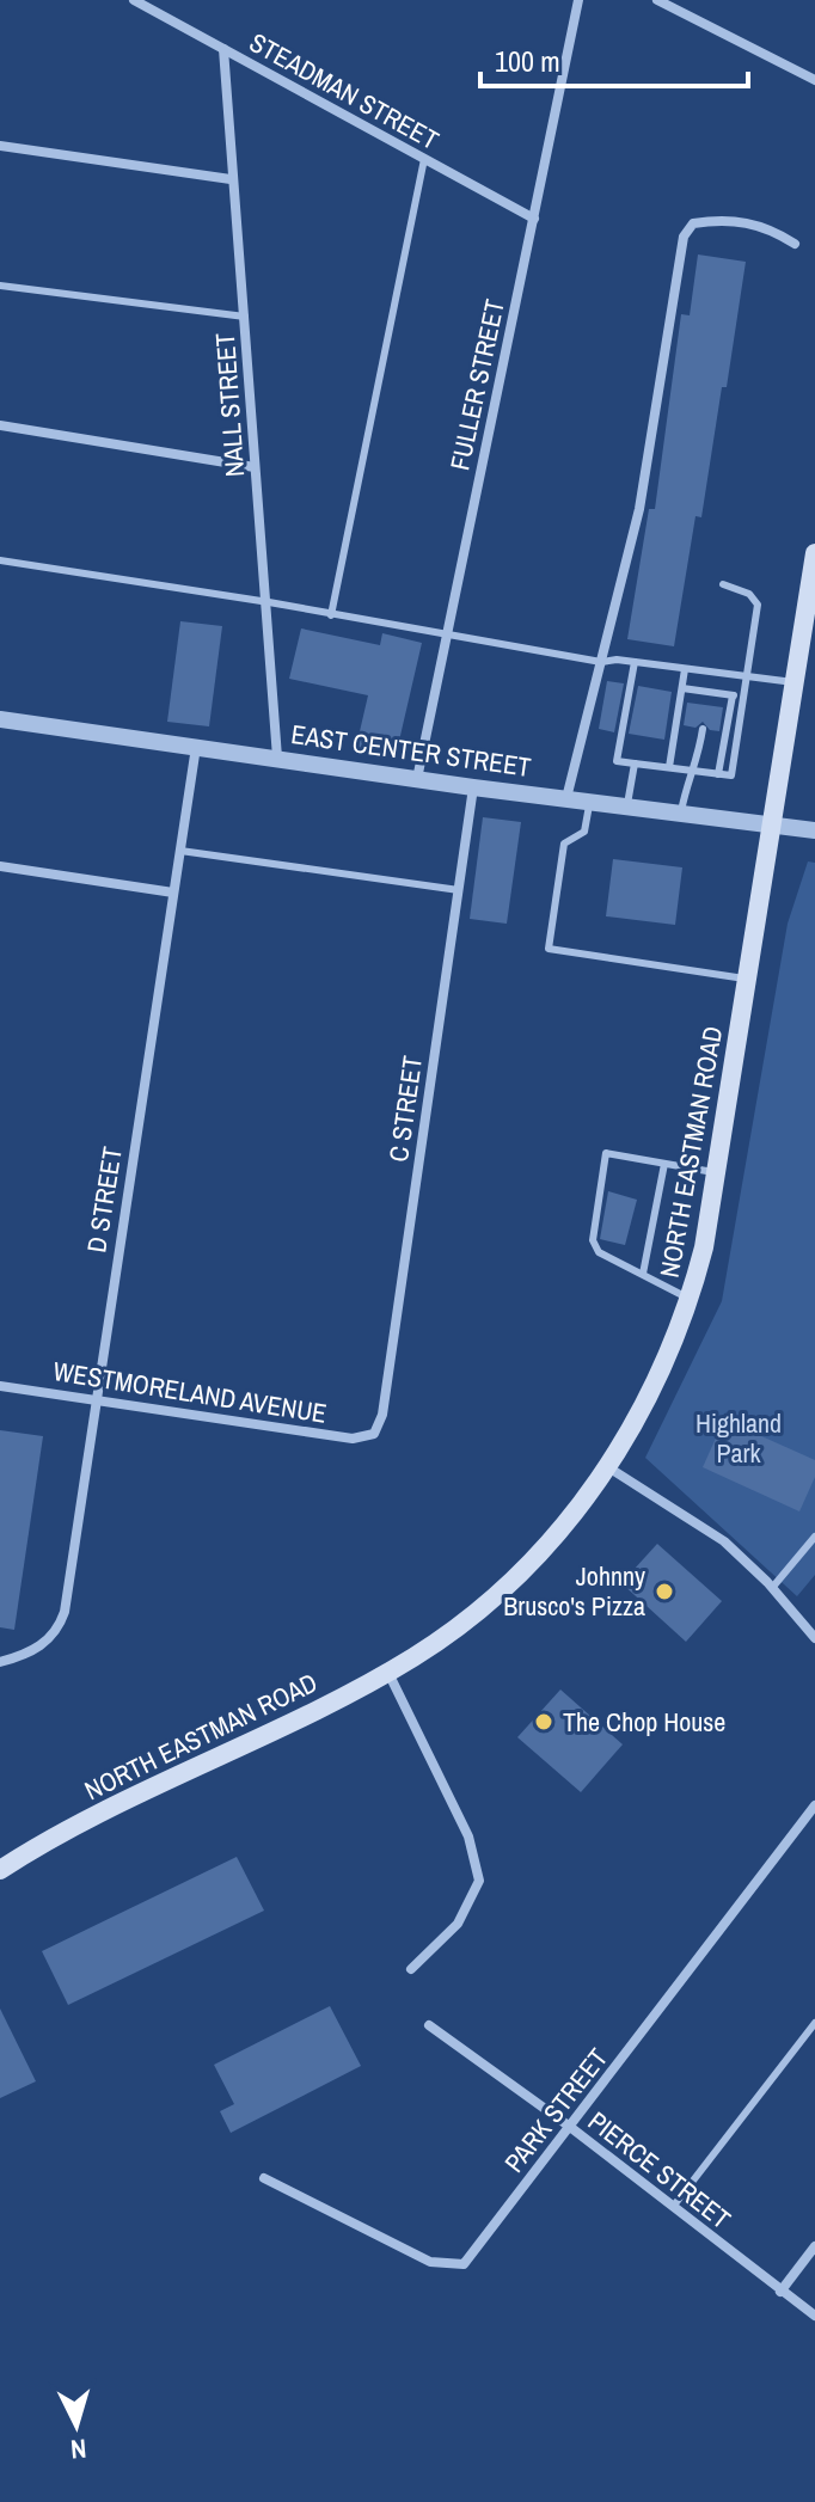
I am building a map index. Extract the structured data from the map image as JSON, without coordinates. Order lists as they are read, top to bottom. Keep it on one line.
{"streets":{"main road":["NORTH EASTMAN ROAD"],"street":["STEADMAN STREET","FULLER STREET","NALL STREET","EAST CENTER STREET","C STREET","D STREET","WESTMORELAND AVENUE","PARK STREET","PIERCE STREET"]},"crossings":[["STEADMAN STREET","FULLER STREET"],["STEADMAN STREET","NALL STREET"],["FULLER STREET","EAST CENTER STREET"],["NALL STREET","EAST CENTER STREET"],["EAST CENTER STREET","C STREET"],["EAST CENTER STREET","NORTH EASTMAN ROAD"],["EAST CENTER STREET","D STREET"],["C STREET","WESTMORELAND AVENUE"],["D STREET","WESTMORELAND AVENUE"],["PARK STREET","PIERCE STREET"]],"parks":["Highland Park"],"places":["Johnny Brusco's Pizza","The Chop House"],"scale_bar":"100 m","north":"bottom"}
